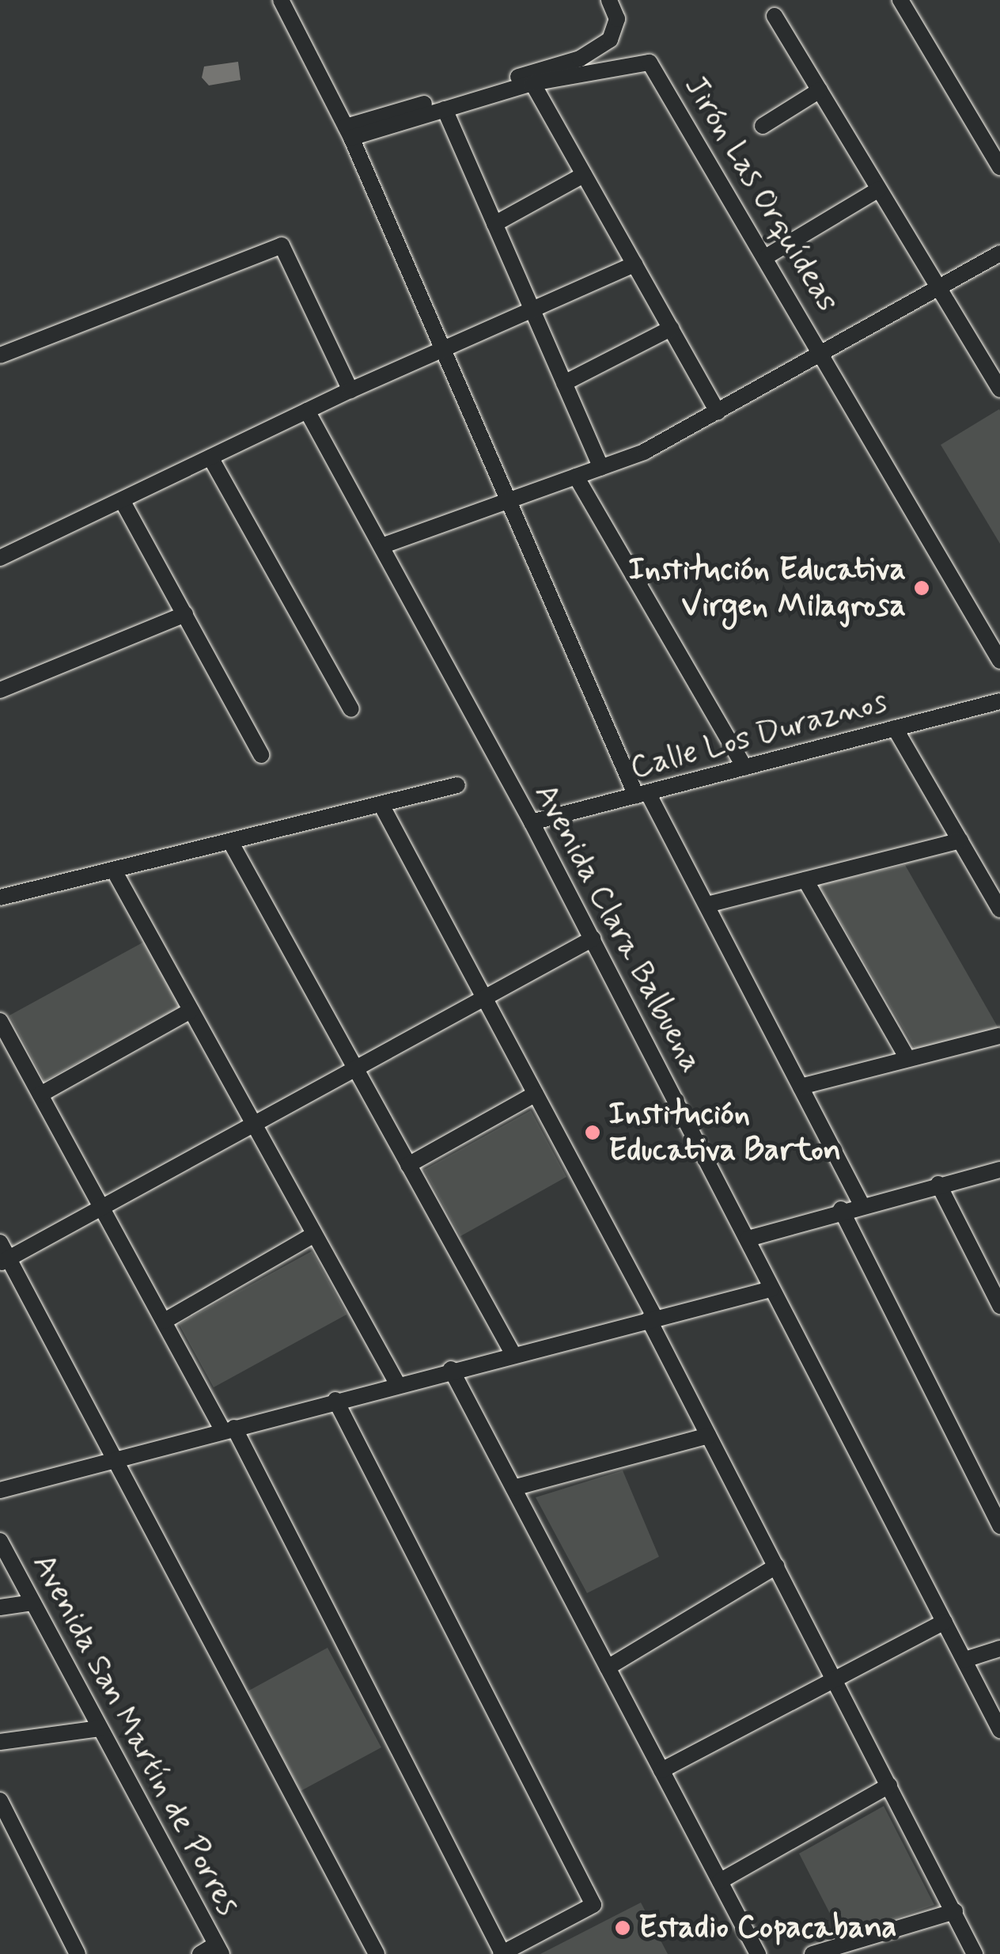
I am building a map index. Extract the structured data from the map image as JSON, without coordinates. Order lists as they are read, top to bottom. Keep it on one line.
{"streets":{"street":["Jirón Las Orquídeas","Calle Los Duraznos","Avenida Clara Balbuena","Avenida San Martín de Porres"]},"crossings":[["Calle Los Duraznos","Avenida Clara Balbuena"]],"places":["Institución Educativa Virgen Milagrosa","Institución Educativa Barton","Estadio Copacabana"]}
